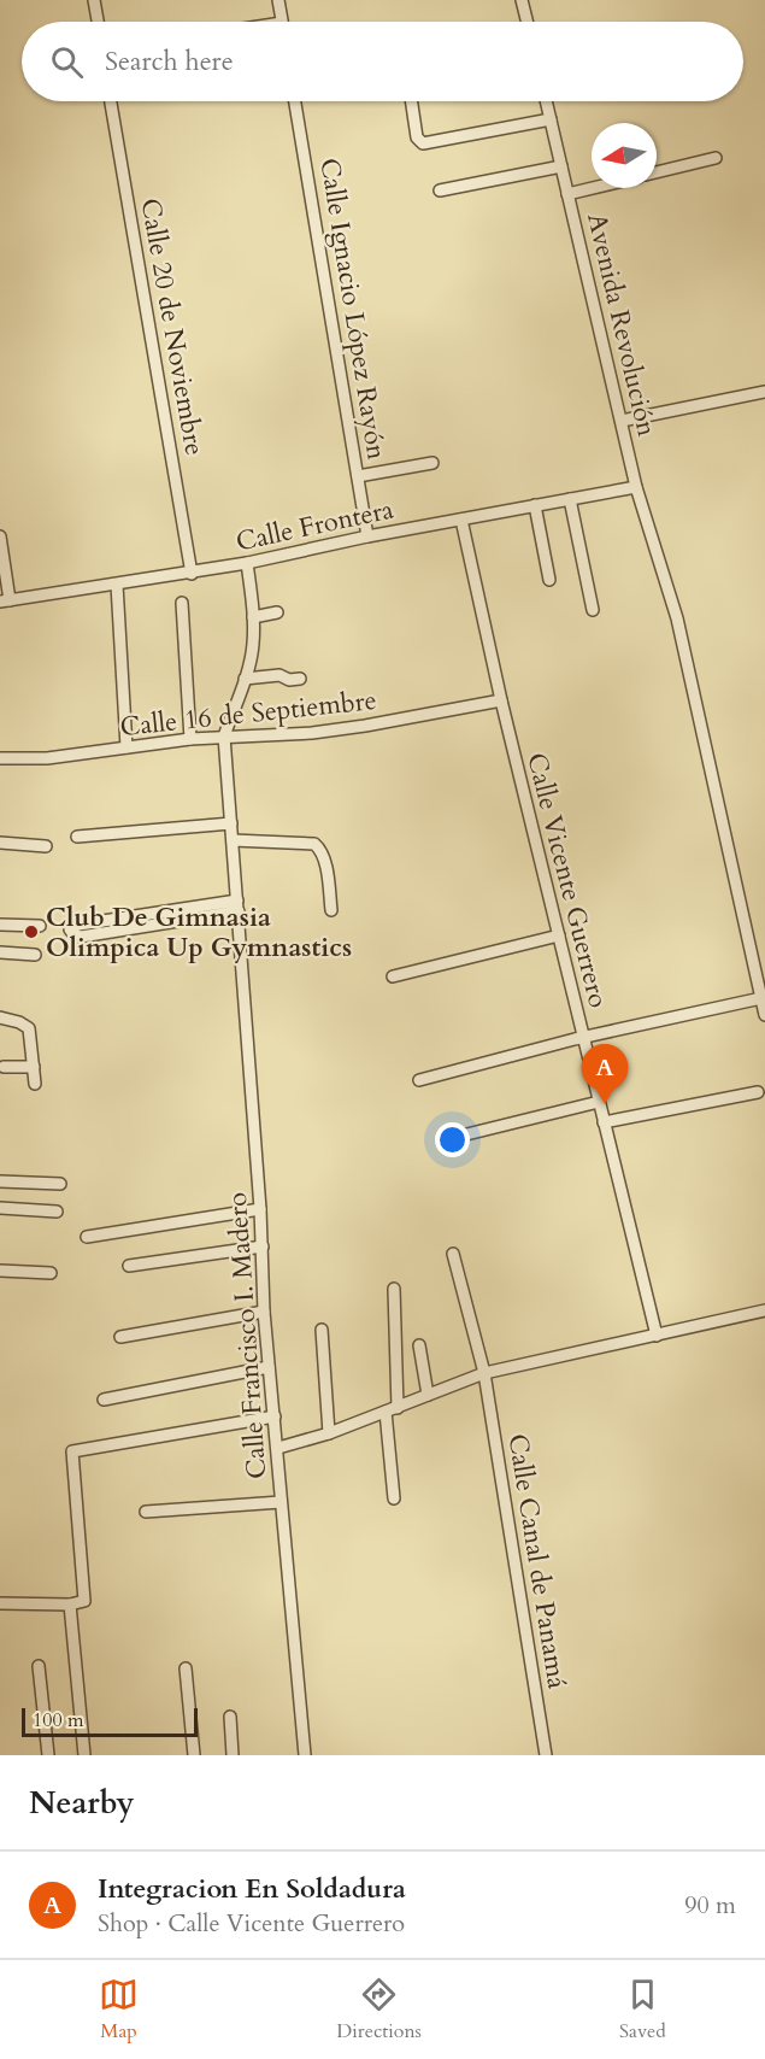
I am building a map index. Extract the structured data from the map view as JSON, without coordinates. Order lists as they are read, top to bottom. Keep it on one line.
{"streets":{"street":["Calle Ignacio López Rayón","Avenida Revolución","Calle 20 de Noviembre","Calle Frontera","Calle 16 de Septiembre","Calle Vicente Guerrero","Calle Francisco I. Madero","Calle Canal de Panamá"]},"crossings":[["Calle Ignacio López Rayón","Calle Frontera"],["Avenida Revolución","Calle Frontera"],["Calle 20 de Noviembre","Calle Frontera"],["Calle Frontera","Calle Vicente Guerrero"],["Calle Frontera","Calle Francisco I. Madero"],["Calle 16 de Septiembre","Calle Vicente Guerrero"],["Calle 16 de Septiembre","Calle Francisco I. Madero"]],"places":["Club De Gimnasia Olimpica Up Gymnastics"],"scale_bar":"100 m","north":"left","page":{"search":"Search here","pins":"A","scale":"100 m","heading":"Nearby","list":[{"mark":"A","name":"Integracion En Soldadura","note":"Shop · Calle Vicente Guerrero","value":"90 m"}],"nav":["Map","Directions","Saved"]}}
